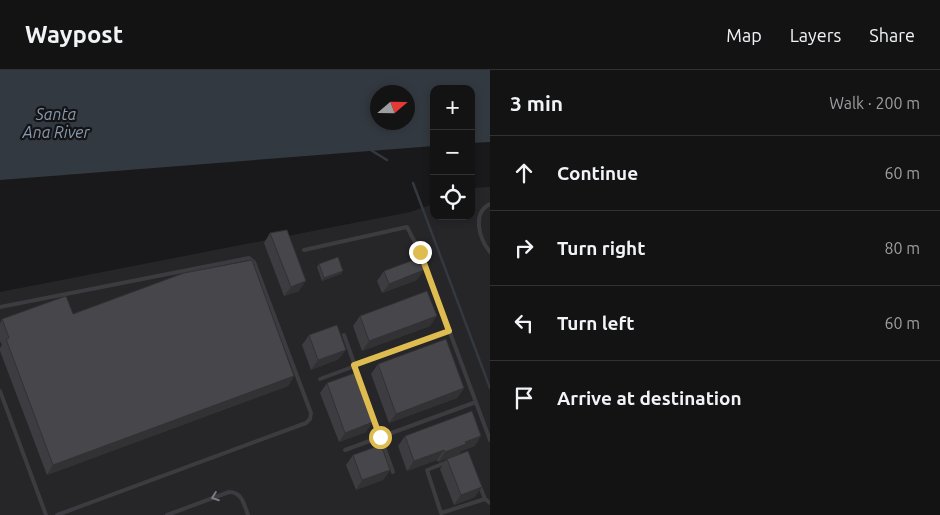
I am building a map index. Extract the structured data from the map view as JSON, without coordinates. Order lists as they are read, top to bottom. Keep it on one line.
{"water":["Santa Ana River"],"north":"right","page":{"header":"Waypost","nav":["Map","Layers","Share"],"heading":["3 min","Walk · 200 m"],"map_buttons":["+","−"],"list":[["Continue","60 m"],["Turn right","80 m"],["Turn left","60 m"],"Arrive at destination"]}}
